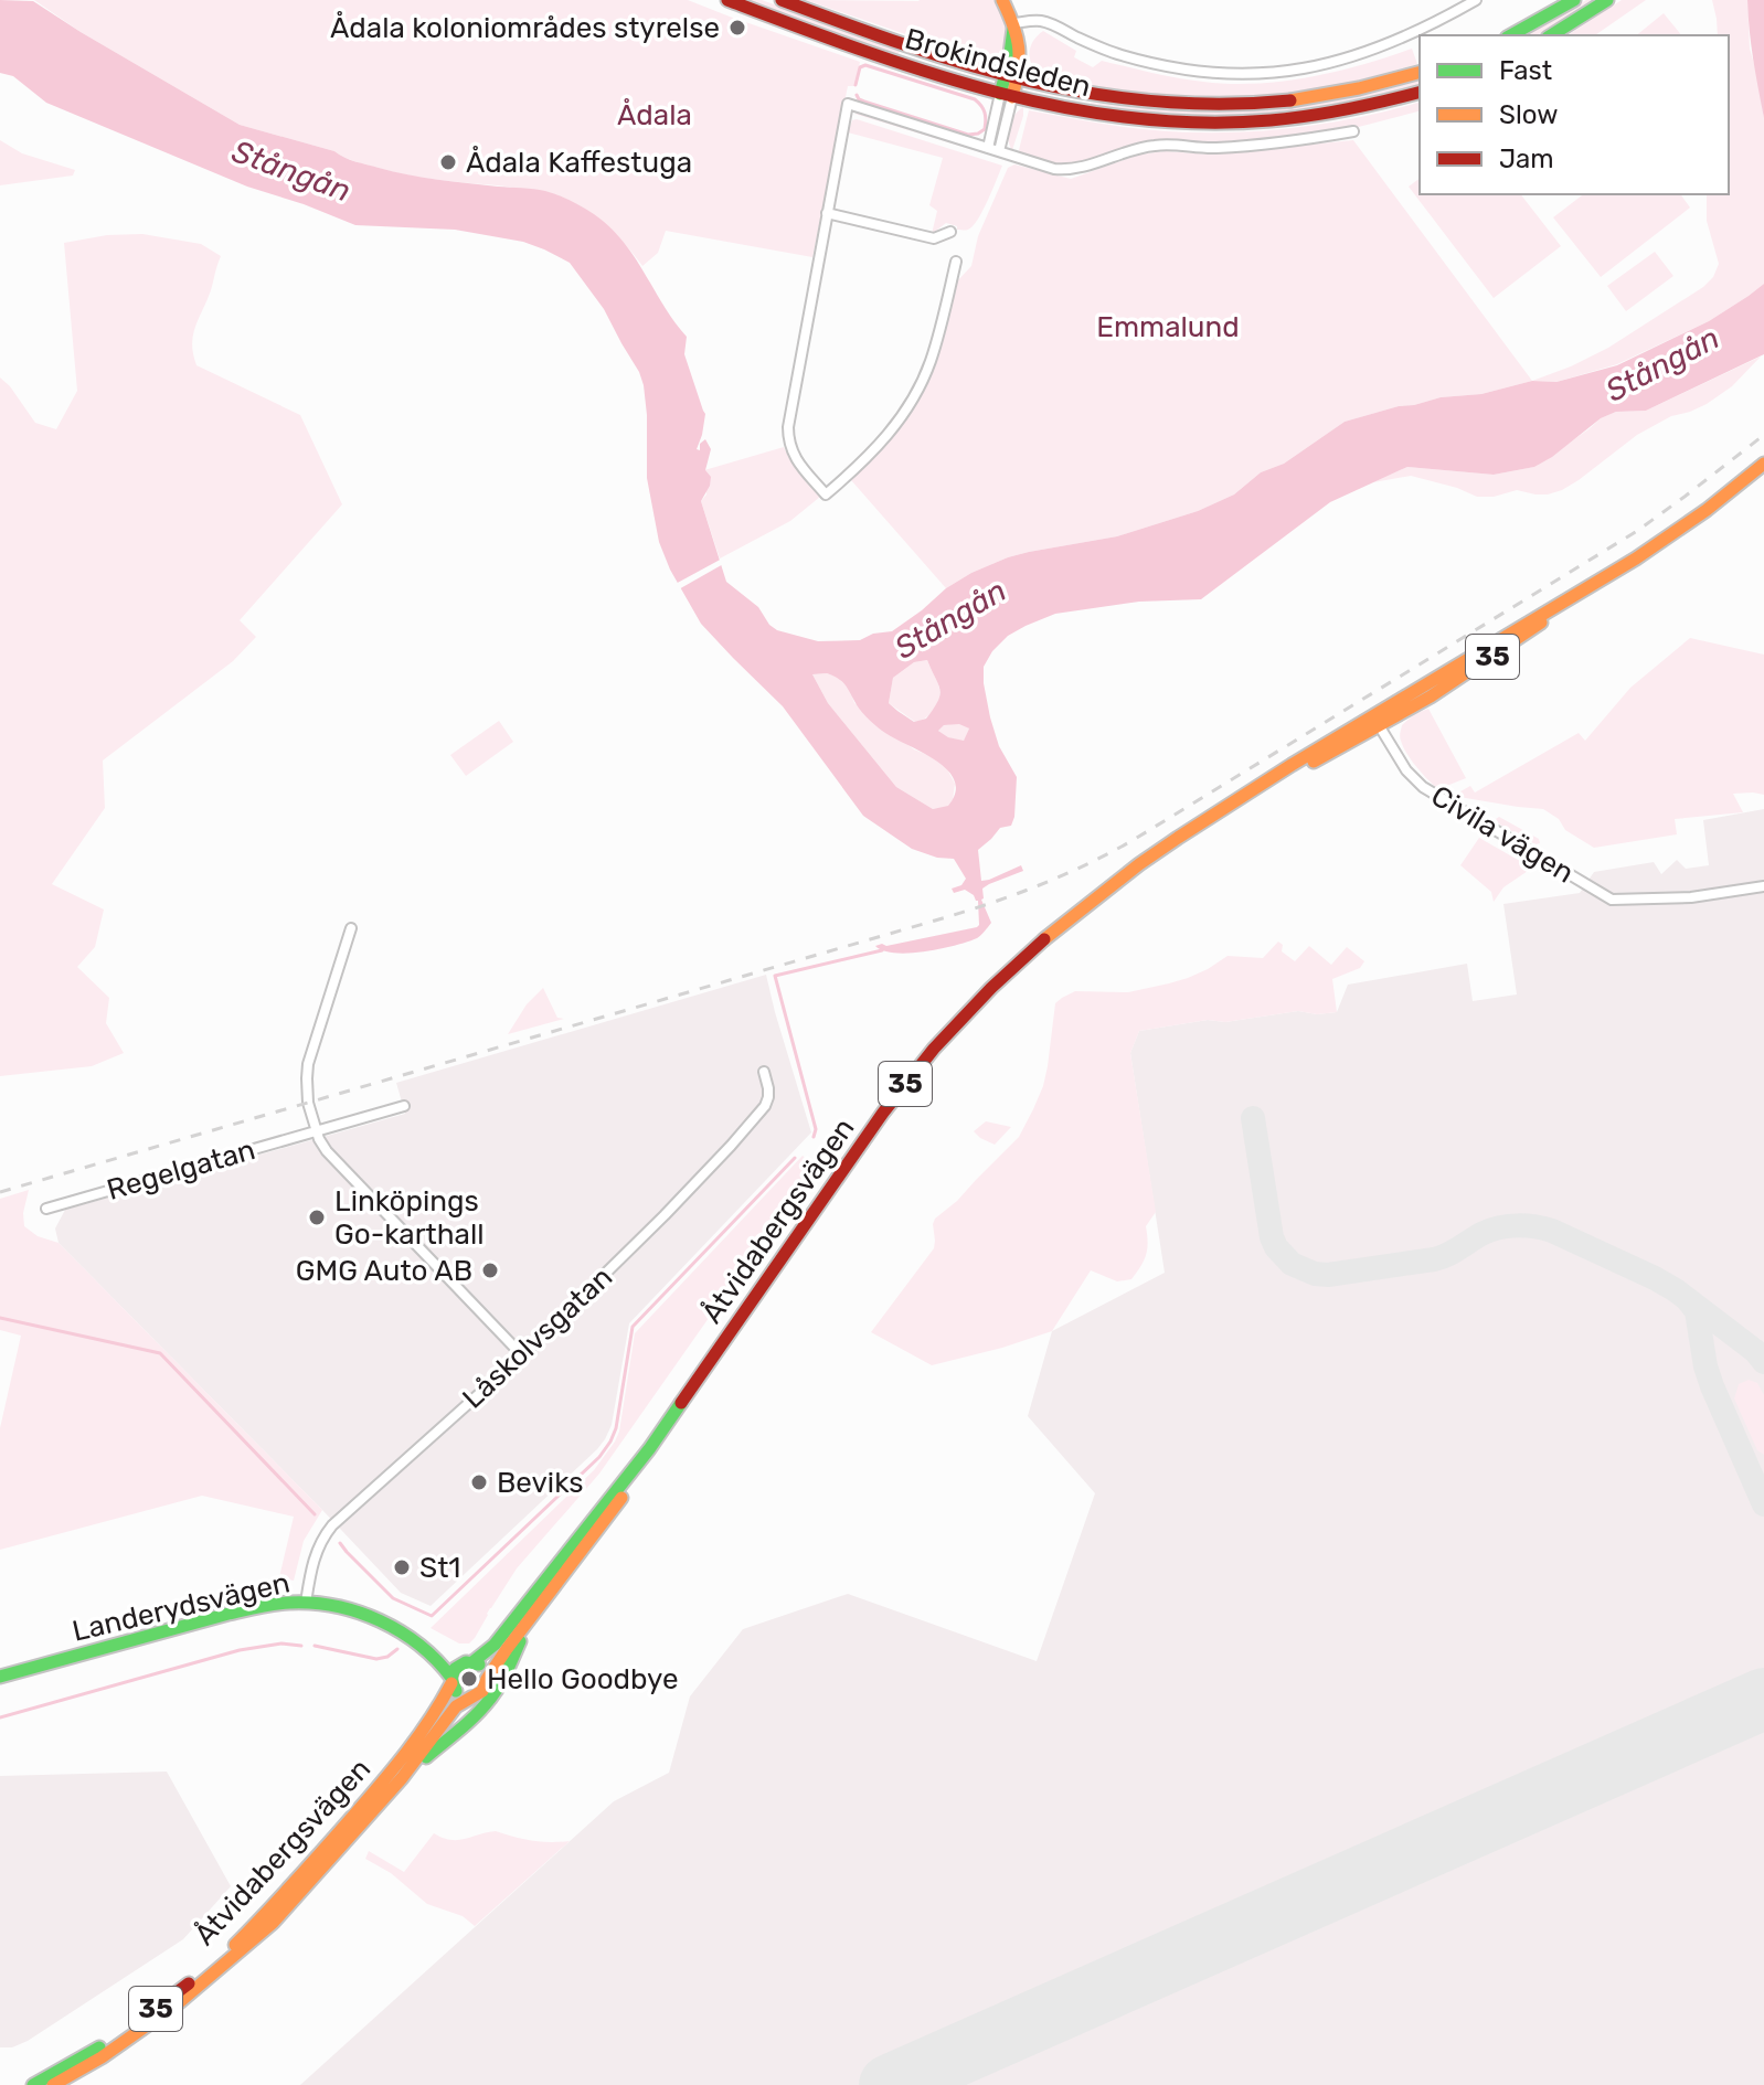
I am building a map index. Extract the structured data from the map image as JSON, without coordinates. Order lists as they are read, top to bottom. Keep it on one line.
{"streets":{"main road":["Brokindsleden","35","Åtvidabergsvägen","Landerydsvägen"],"street":["Civila vägen","Regelgatan","Låskolvsgatan"]},"crossings":[["35","Åtvidabergsvägen"],["35","Landerydsvägen"],["Civila vägen","Åtvidabergsvägen"],["Åtvidabergsvägen","Landerydsvägen"],["Låskolvsgatan","Landerydsvägen"]],"water":["Stångån"],"parks":["Ådala","Emmalund"],"places":["Ådala koloniområdes styrelse","Ådala Kaffestuga","Linköpings Go-karthall","GMG Auto AB","Beviks","St1","Hello Goodbye"],"legend":["Fast","Slow","Jam"]}
